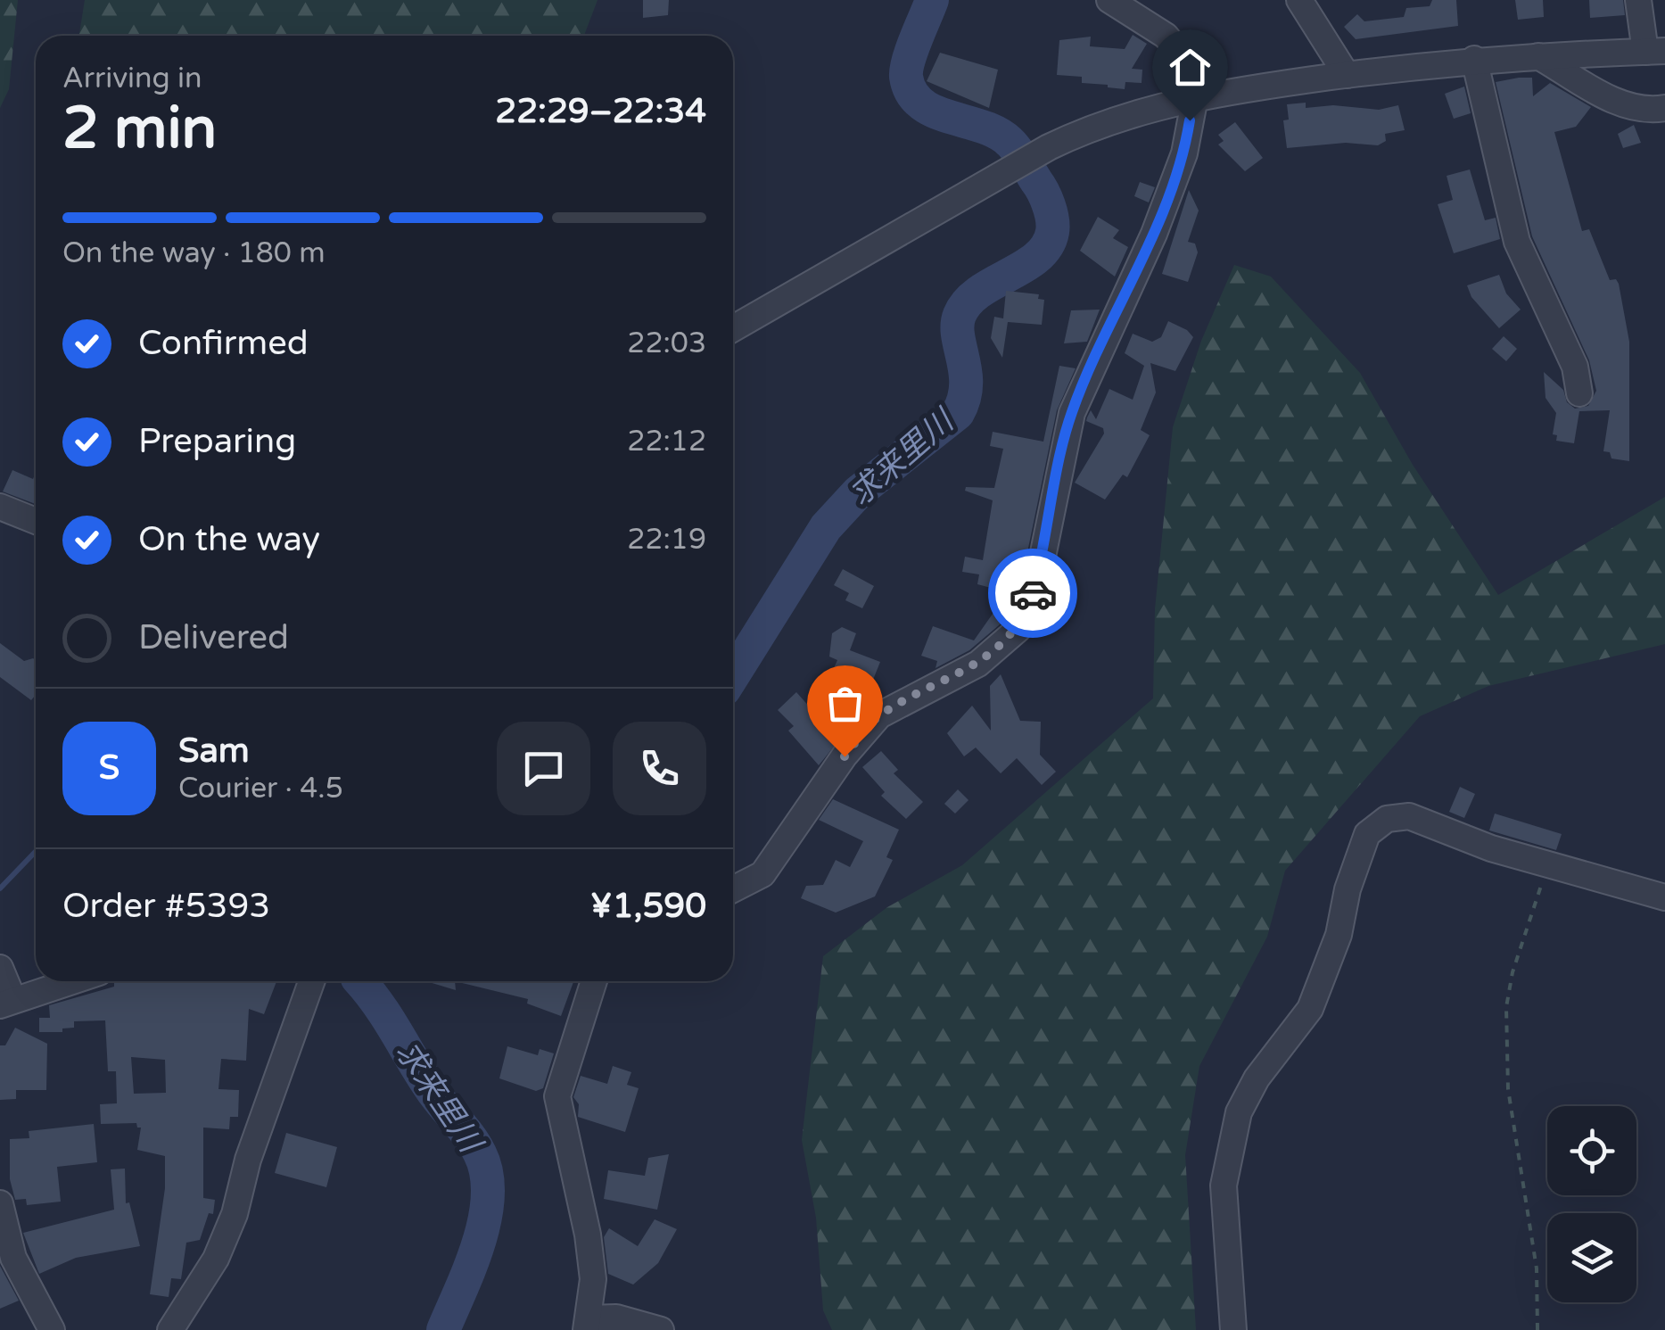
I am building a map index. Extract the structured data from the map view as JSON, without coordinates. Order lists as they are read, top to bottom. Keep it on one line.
{"water":["求来里川"],"page":{"heading":["2 min","Arriving in","22:29–22:34"],"panel":["Sam","Courier · 4.5","Order #5393","¥1,590"],"bar":"On the way · 180 m","list":[["Confirmed","22:03"],["Preparing","22:12"],["On the way","22:19"],"Delivered"],"round":"S"}}
